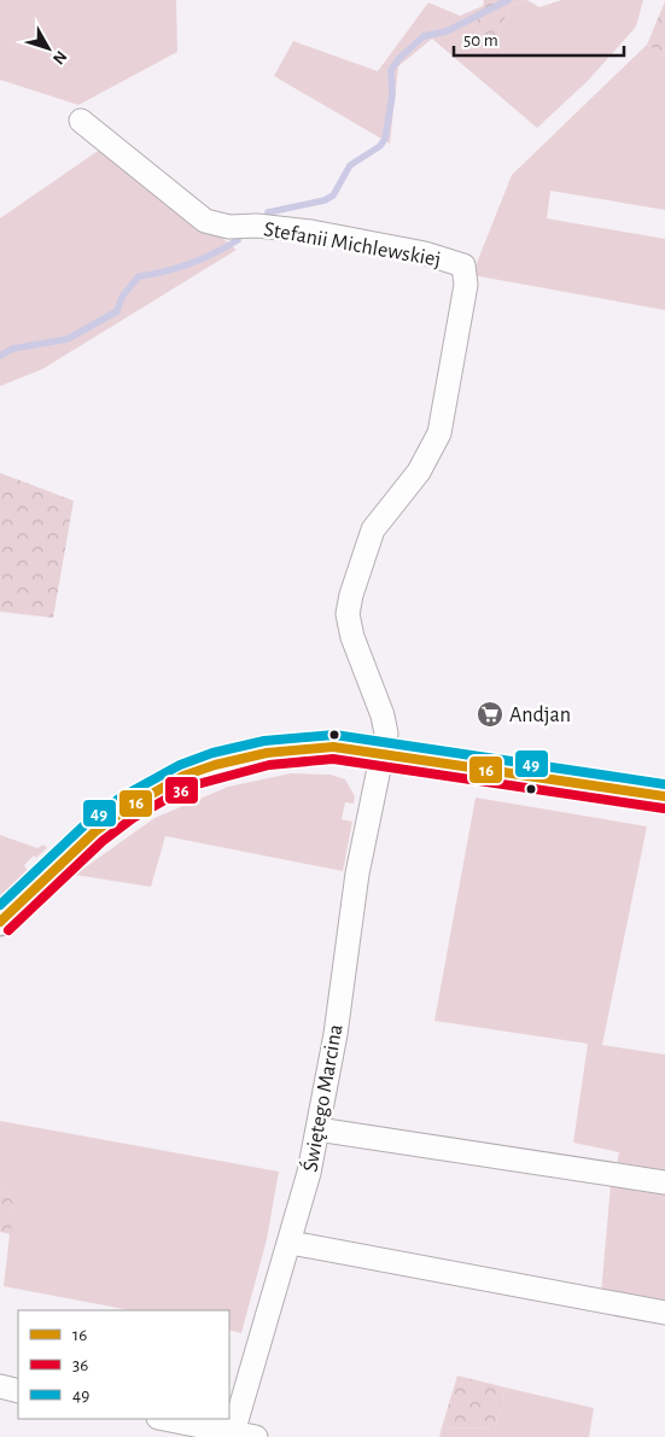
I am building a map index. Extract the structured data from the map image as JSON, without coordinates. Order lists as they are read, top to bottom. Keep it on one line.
{"streets":{"street":["Stefanii Michlewskiej","Świętego Marcina"]},"crossings":[["Stefanii Michlewskiej","Świętego Marcina"]],"places":{"supermarket":["Andjan"]},"lines":["transit line 49","transit line 16","transit line 36"],"legend":["16","36","49"],"scale_bar":"50 m","north":"bottom right"}
